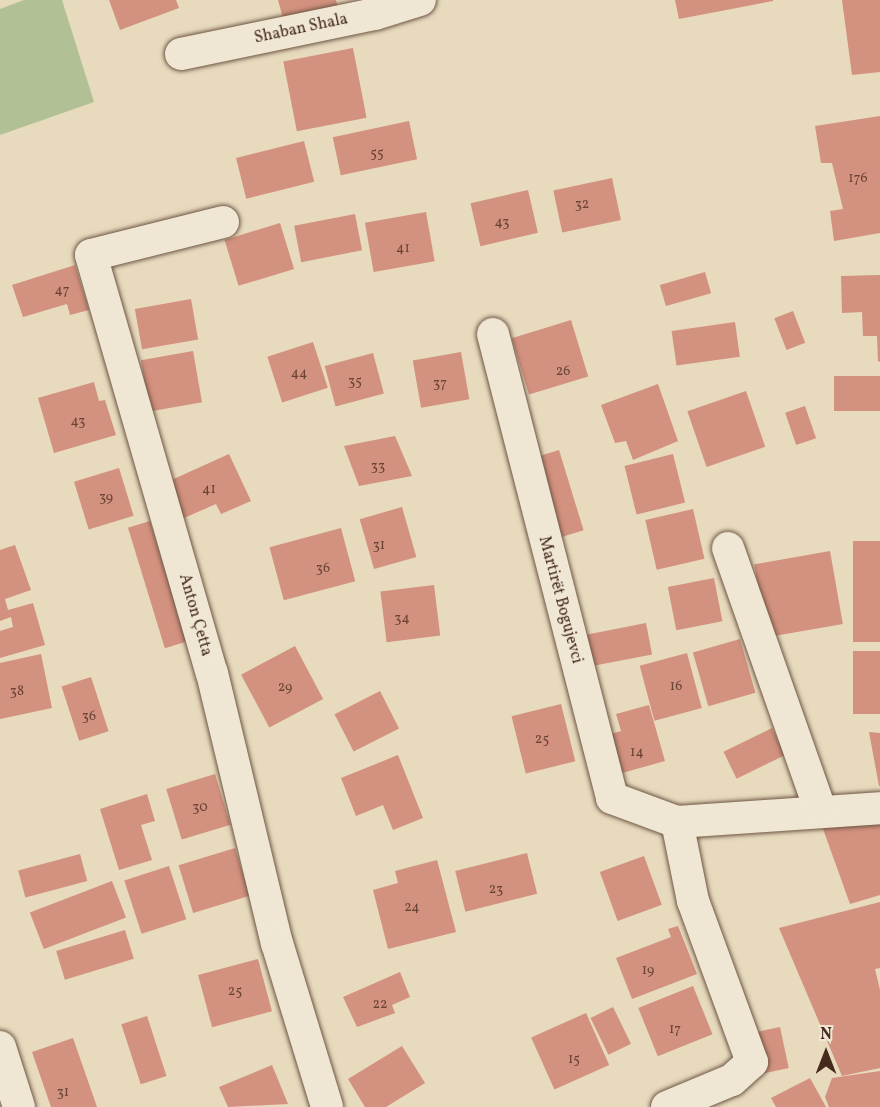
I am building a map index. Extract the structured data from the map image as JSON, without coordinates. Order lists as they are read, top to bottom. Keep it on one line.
{"streets":{"street":["Shaban Shala","Martirët Bogujevci","Anton Çetta"]},"house_numbers":["55","176","32","43","41","47","26","44","35","37","43","33","41","39","31","36","34","16","29","38","36","25","14","30","23","24","19","25","22","17","15","31"],"north":"top"}
